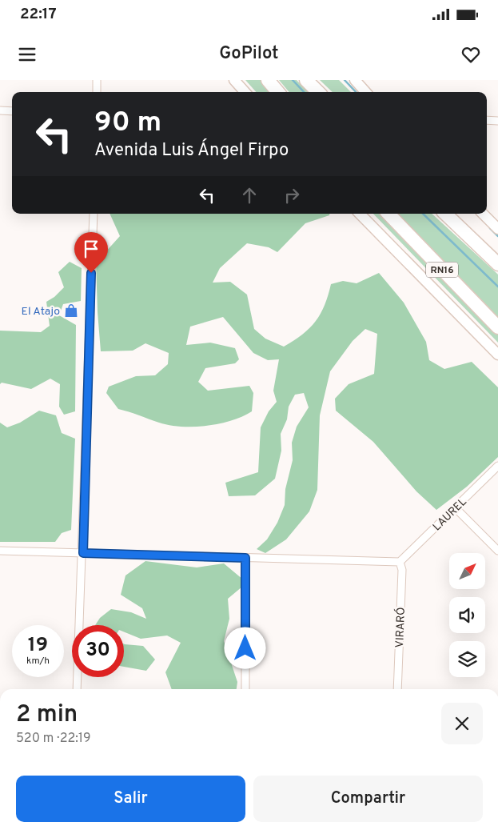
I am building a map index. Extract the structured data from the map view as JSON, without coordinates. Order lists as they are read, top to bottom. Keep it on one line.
{"streets":{"highway":["RN16"],"street":["LAUREL","VIRARÓ"]},"crossings":[["LAUREL","VIRARÓ"]],"places":{"shop":["El Atajo"]},"north":"top right","page":{"status":"22:17","header":"GoPilot","turn":["90 m","Avenida Luis Ángel Firpo"],"speed":"19 km/h","limit":"30","heading":["2 min","520 m · 22:19"],"buttons":["Salir","Compartir"]}}
